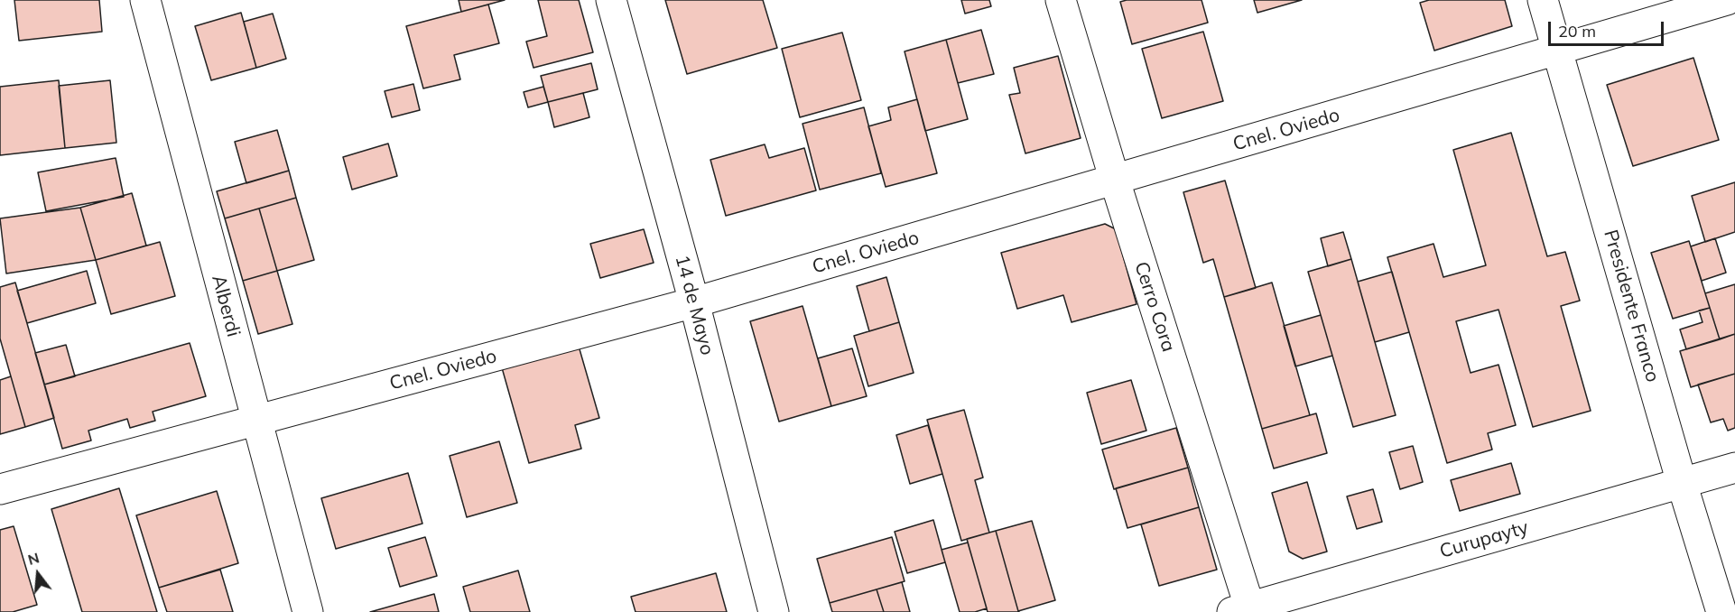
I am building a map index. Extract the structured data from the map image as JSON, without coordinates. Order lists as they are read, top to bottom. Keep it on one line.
{"streets":{"street":["Cnel. Oviedo","14 de Mayo","Alberdi","Presidente Franco","Cerro Cora","Curupayty"]},"crossings":[["Cnel. Oviedo","14 de Mayo"],["Cnel. Oviedo","Alberdi"],["Cnel. Oviedo","Presidente Franco"],["Cnel. Oviedo","Cerro Cora"],["Presidente Franco","Curupayty"],["Cerro Cora","Curupayty"]],"scale_bar":"20 m","north":"top"}
